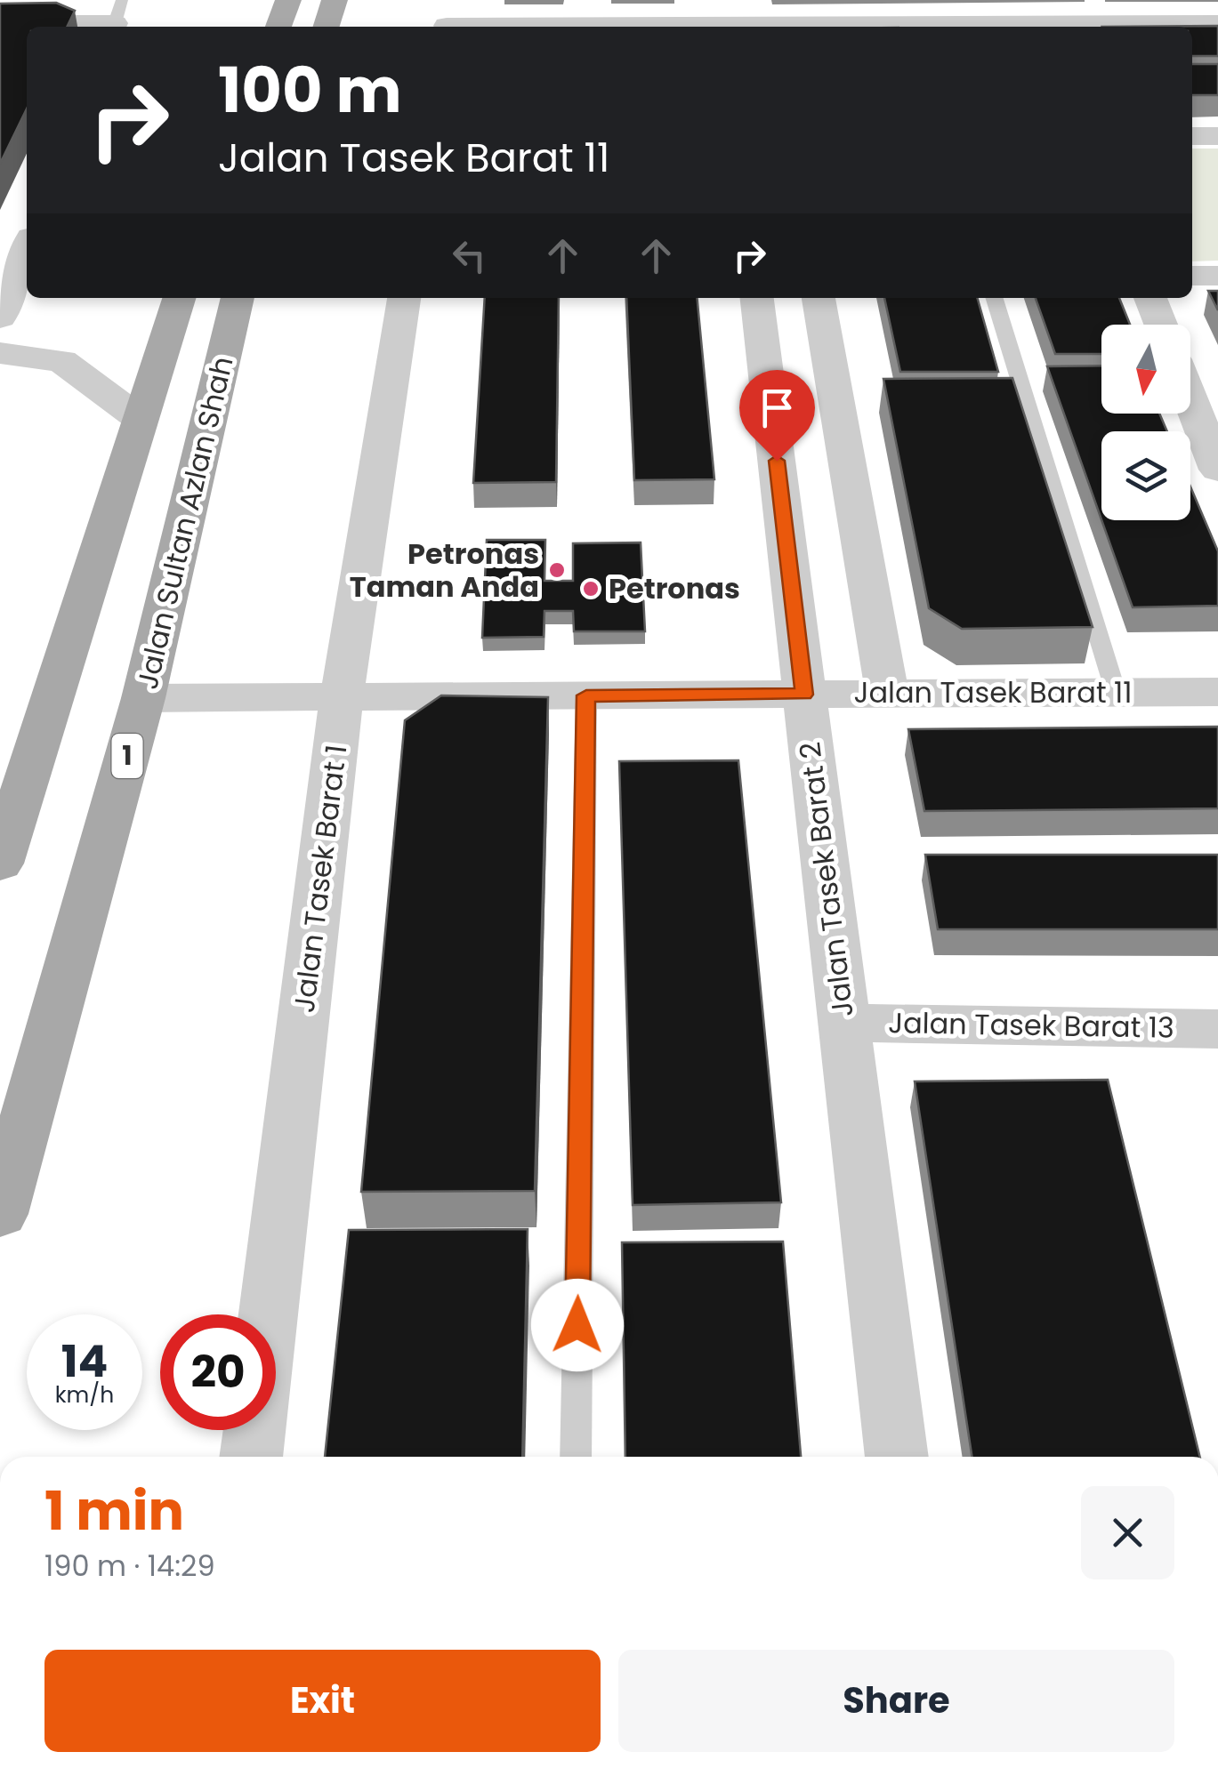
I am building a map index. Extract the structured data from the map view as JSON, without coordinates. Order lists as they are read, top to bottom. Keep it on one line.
{"streets":{"main road":["Jalan Sultan Azlan Shah","1"],"street":["Jalan Tasek Barat 11","Jalan Tasek Barat 1","Jalan Tasek Barat 2","Jalan Tasek Barat 13"]},"crossings":[["Jalan Sultan Azlan Shah","Jalan Tasek Barat 11"],["Jalan Tasek Barat 11","Jalan Tasek Barat 1"],["Jalan Tasek Barat 11","Jalan Tasek Barat 2"],["Jalan Tasek Barat 2","Jalan Tasek Barat 13"]],"places":["Petronas Taman Anda","Petronas"],"north":"bottom","page":{"turn":["100 m","Jalan Tasek Barat 11"],"speed":"14 km/h","limit":"20","heading":["1 min","190 m · 14:29"],"buttons":["Exit","Share"]}}
